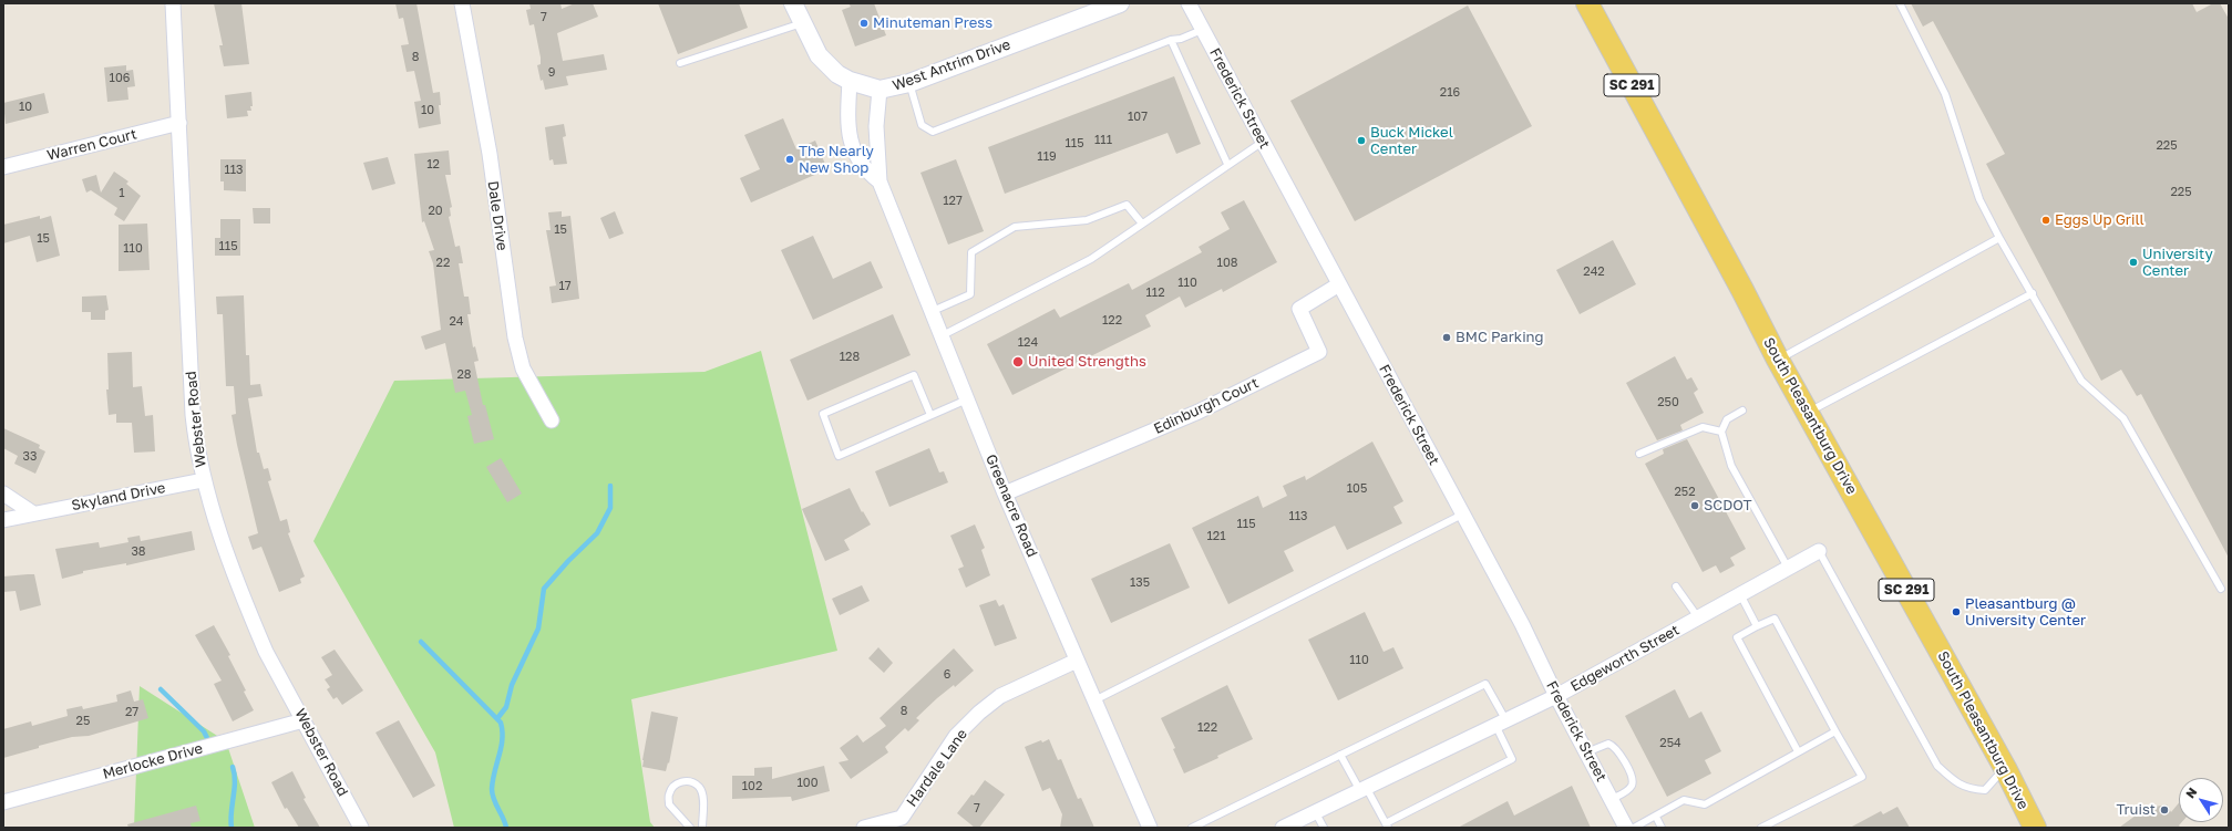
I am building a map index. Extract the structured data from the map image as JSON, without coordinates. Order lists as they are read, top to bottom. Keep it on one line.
{"streets":{"main road":["SC 291","South Pleasantburg Drive"],"street":["West Antrim Drive","Frederick Street","Warren Court","Dale Drive","Edinburgh Court","Webster Road","Skyland Drive","Greenacre Road","Edgeworth Street","Merlocke Drive","Hardale Lane"]},"crossings":[["West Antrim Drive","Greenacre Road"],["Frederick Street","Edinburgh Court"],["Frederick Street","Edgeworth Street"],["Warren Court","Webster Road"],["Edinburgh Court","Greenacre Road"],["Webster Road","Skyland Drive"],["Webster Road","Merlocke Drive"],["Greenacre Road","Hardale Lane"]],"places":["Minuteman Press","Buck Mickel Center","The Nearly New Shop","Eggs Up Grill","University Center","BMC Parking","United Strengths","SCDOT","Pleasantburg @ University Center","Truist"],"house_numbers":["7","8","9","106","216","10","10","107","111","115","225","119","12","113","225","1","127","20","15","15","115","110","22","108","242","110","17","112","122","24","124","128","28","250","33","105","252","113","115","121","38","135","110","6","8","27","25","122","254","100","102","7"],"north":"top left"}
